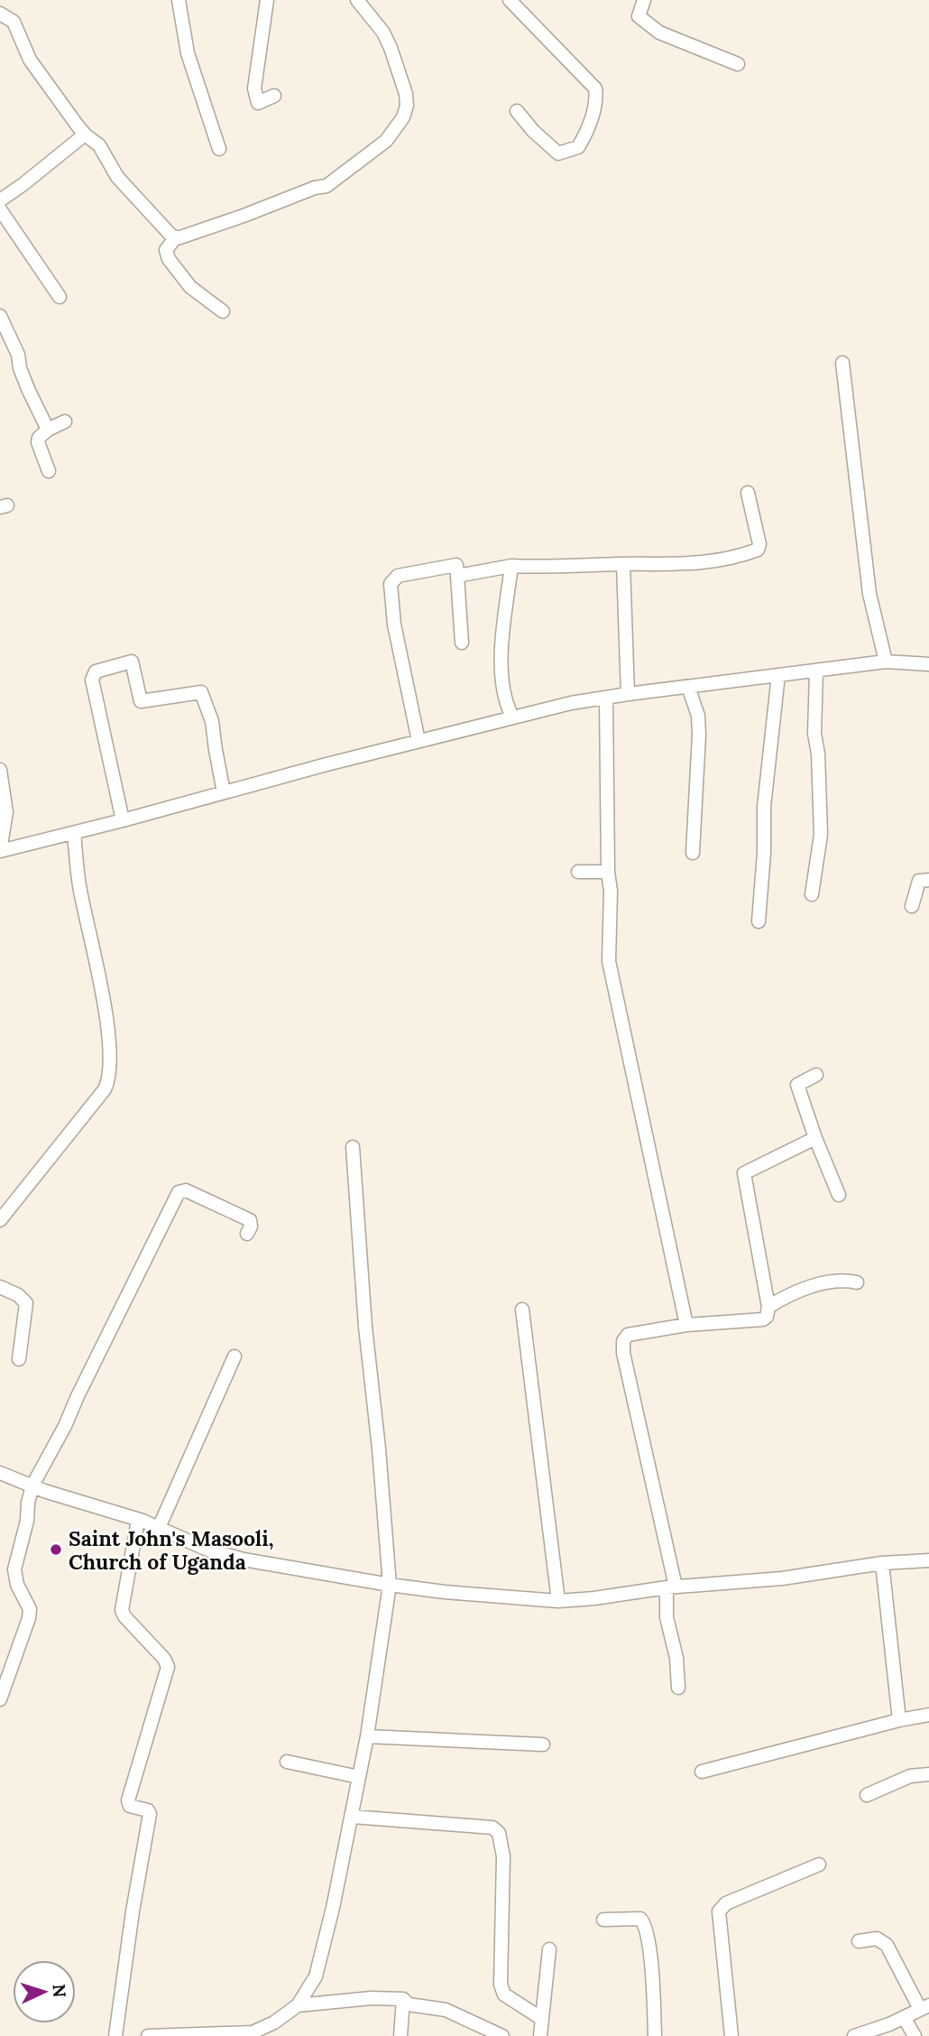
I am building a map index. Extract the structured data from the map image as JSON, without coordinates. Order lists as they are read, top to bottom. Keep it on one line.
{"places":["Saint John's Masooli, Church of Uganda"],"north":"right"}
